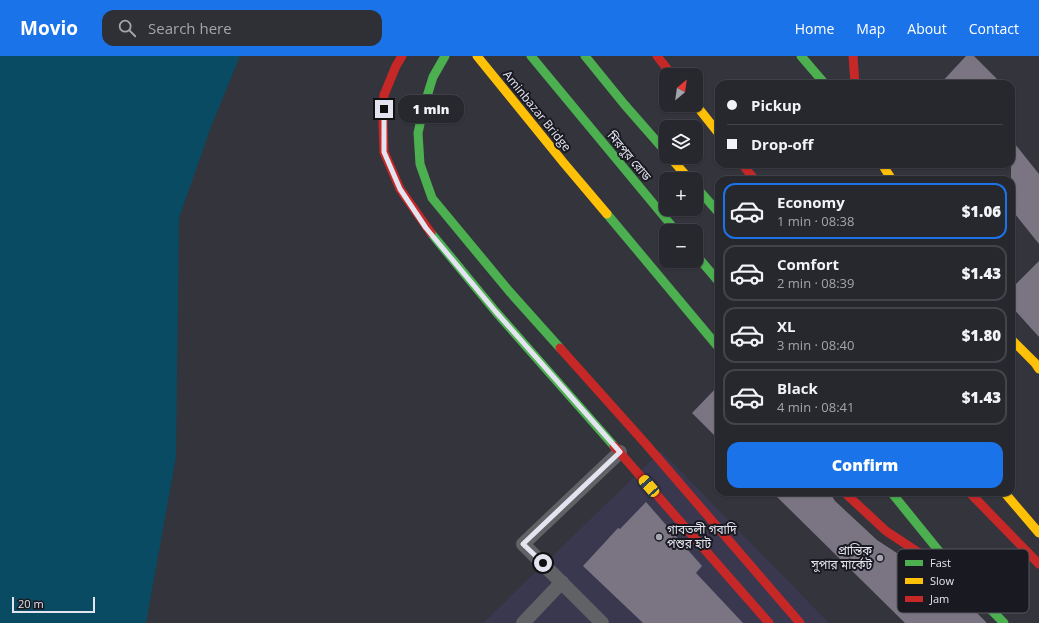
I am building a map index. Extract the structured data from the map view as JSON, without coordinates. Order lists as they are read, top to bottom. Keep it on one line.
{"streets":{"highway":["Aminbazar Bridge","মিরপুর রোড"]},"places":["গাবতলী গবাদি পশুর হাট","প্রান্তিক সুপার মার্কেট"],"legend":["Fast","Slow","Jam"],"scale_bar":"20 m","north":"top right","page":{"header":"Movio","search":"Search here","nav":["Home","Map","About","Contact"],"map_buttons":["+","−"],"banner":["Pickup","Drop-off"],"bubble":"1 min","list":[{"name":"Economy","note":"1 min · 08:38","value":"$1.06"},{"name":"Comfort","note":"2 min · 08:39","value":"$1.43"},{"name":"XL","note":"3 min · 08:40","value":"$1.80"},{"name":"Black","note":"4 min · 08:41","value":"$1.43"}],"buttons":"Confirm","scale":"20 m"}}
